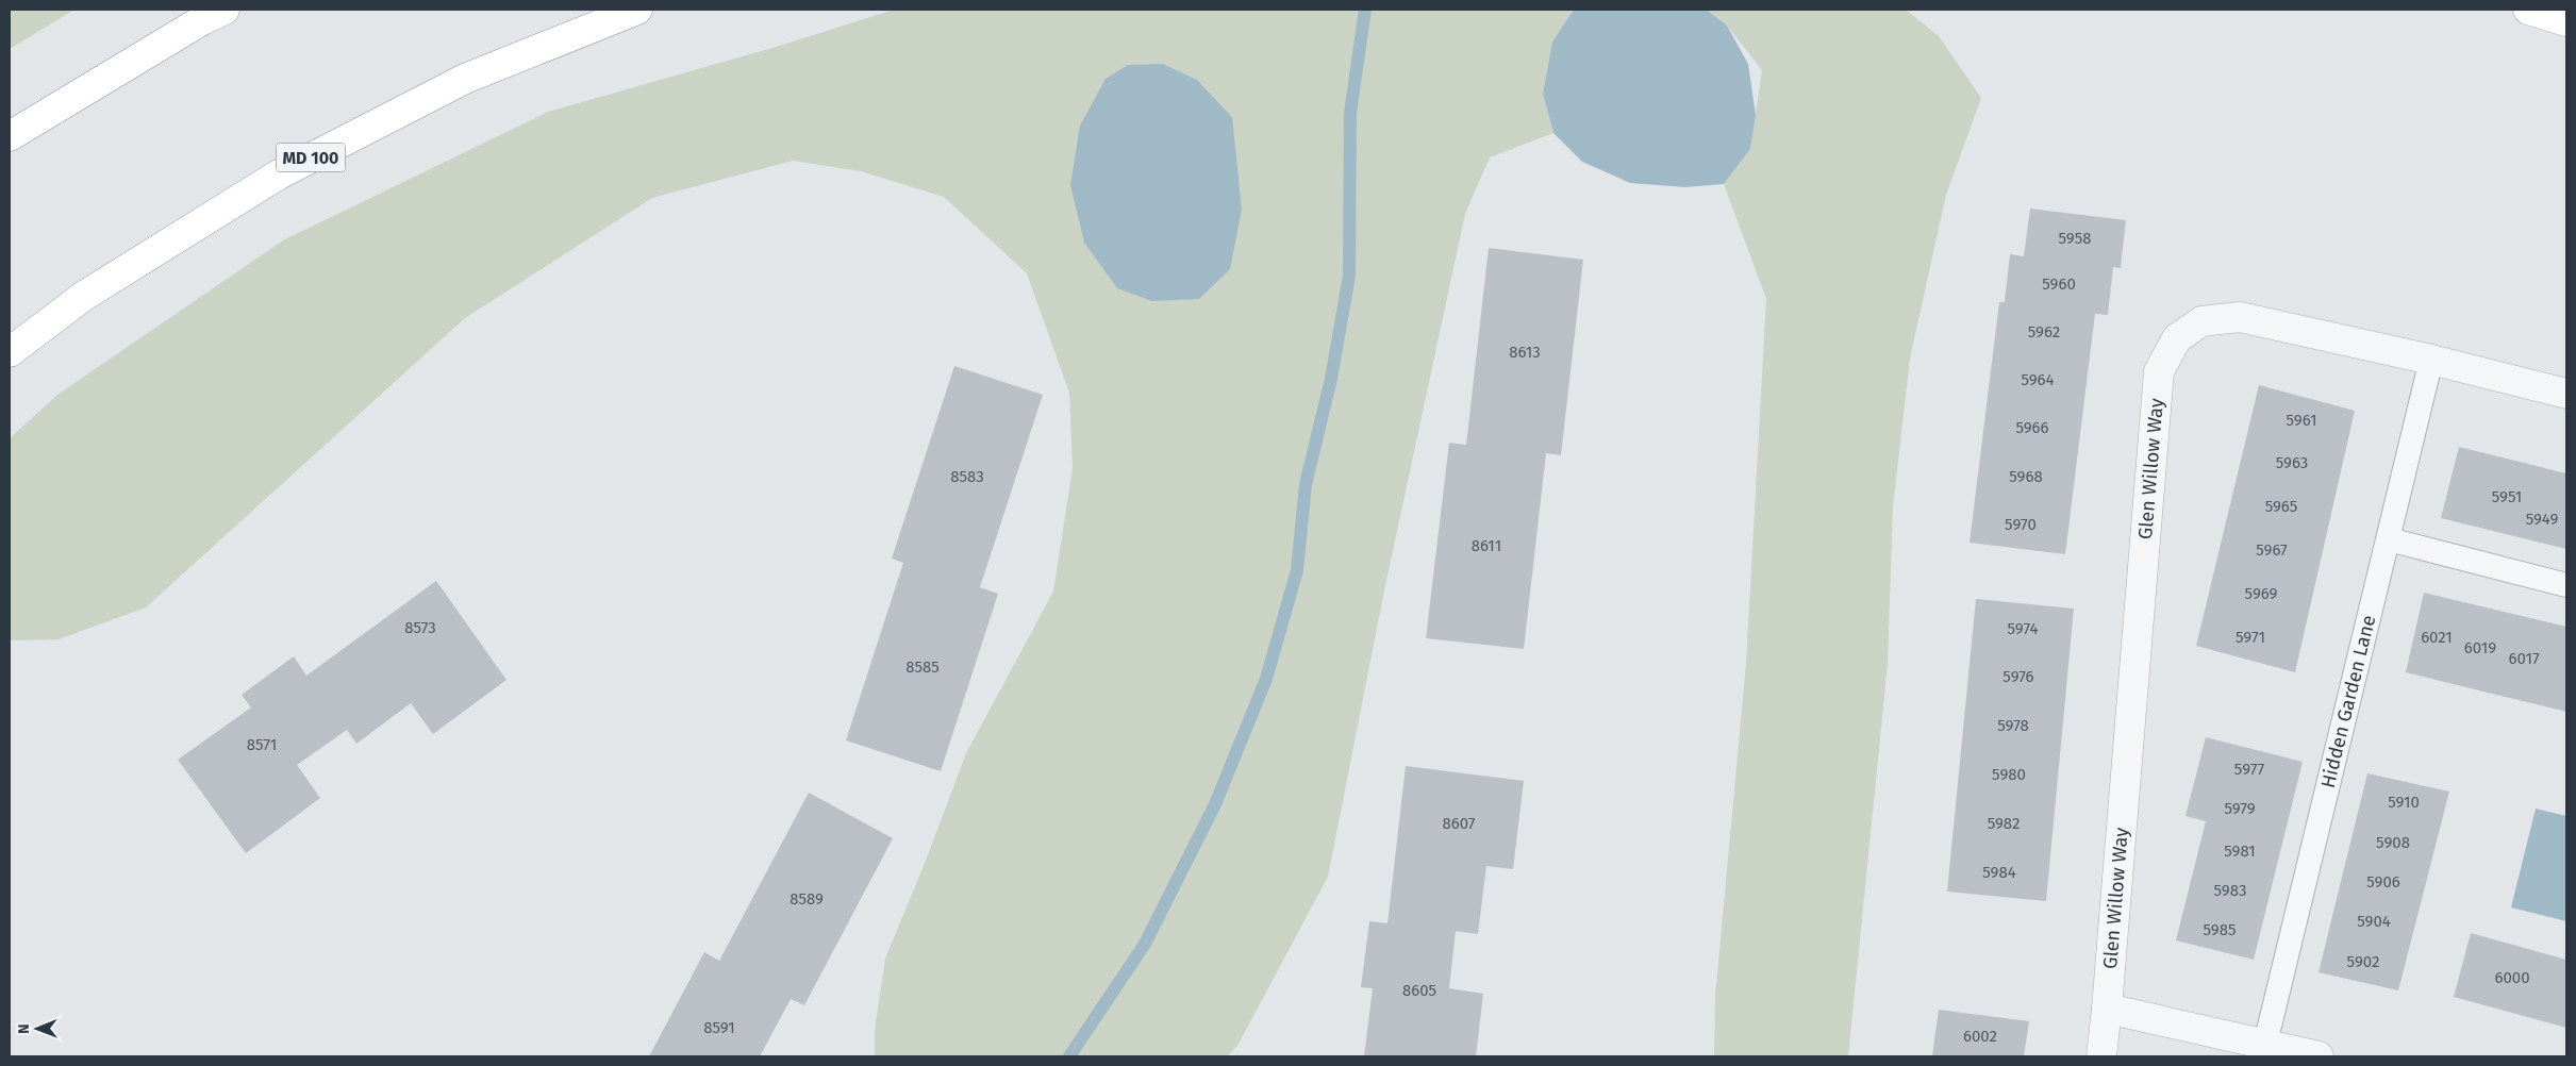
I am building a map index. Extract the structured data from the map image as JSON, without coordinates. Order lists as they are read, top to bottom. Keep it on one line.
{"streets":{"highway":["MD 100"],"street":["Glen Willow Way"],"lane":["Hidden Garden Lane"]},"crossings":[["Glen Willow Way","Hidden Garden Lane"]],"house_numbers":["5958","5960","5962","8613","5964","5961","5966","5963","8583","5968","5951","5965","5949","5970","8611","5967","5969","8573","5974","5971","6021","6019","6017","8585","5976","5978","8571","5977","5980","5910","5979","8607","5982","5908","5981","5984","5906","5983","8589","5904","5985","5902","6000","8605","8591","6002"],"north":"left"}
